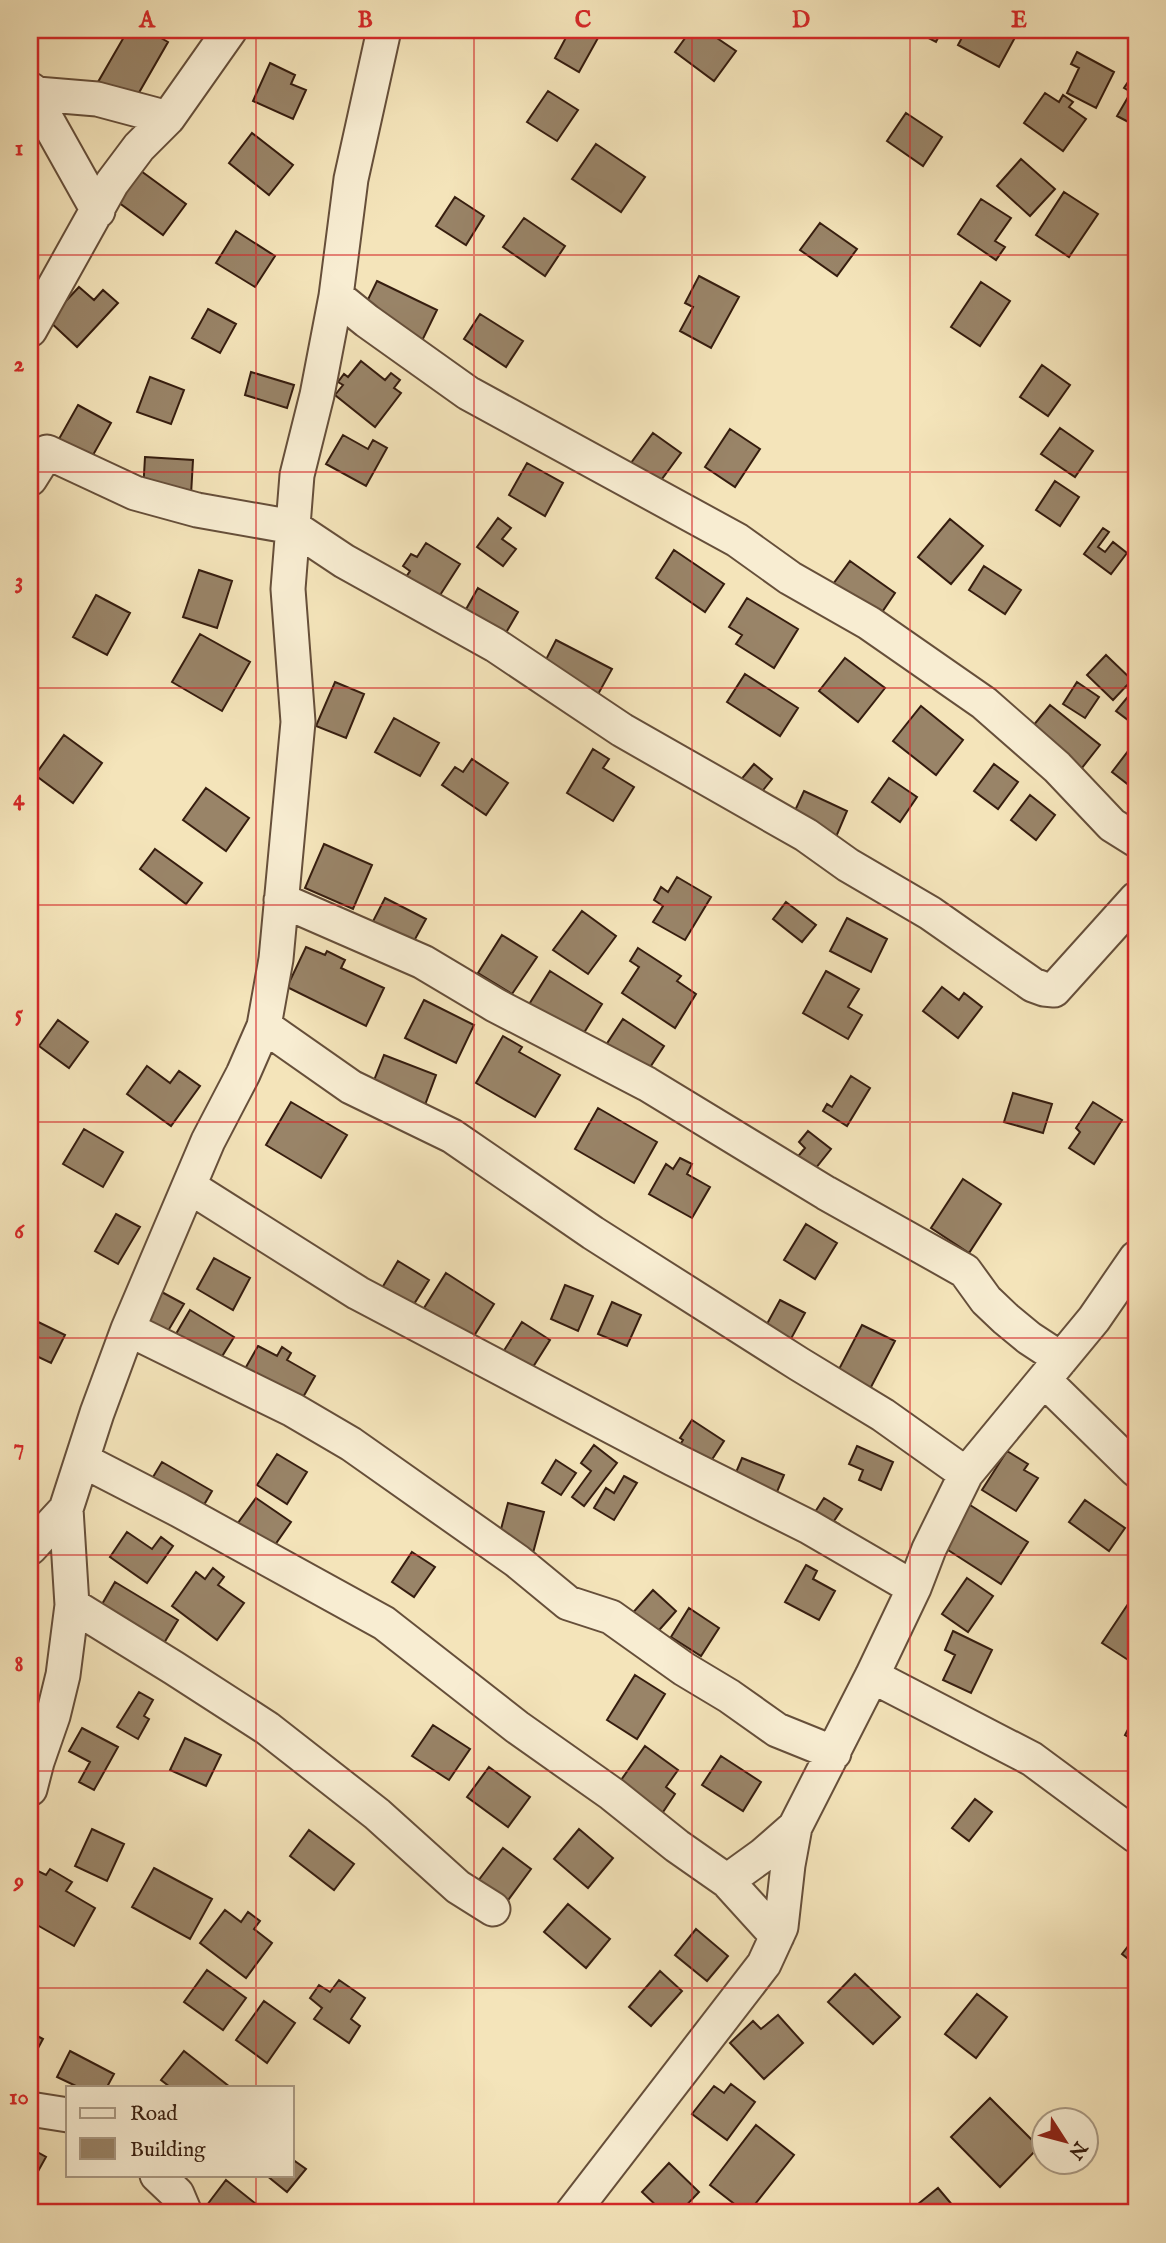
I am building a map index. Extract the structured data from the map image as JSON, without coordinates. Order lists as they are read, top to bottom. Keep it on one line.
{"legend":["Road","Building"],"north":"bottom right","grid":{"columns":["A","B","C","D","E"],"rows":["1","2","3","4","5","6","7","8","9","10"]}}
